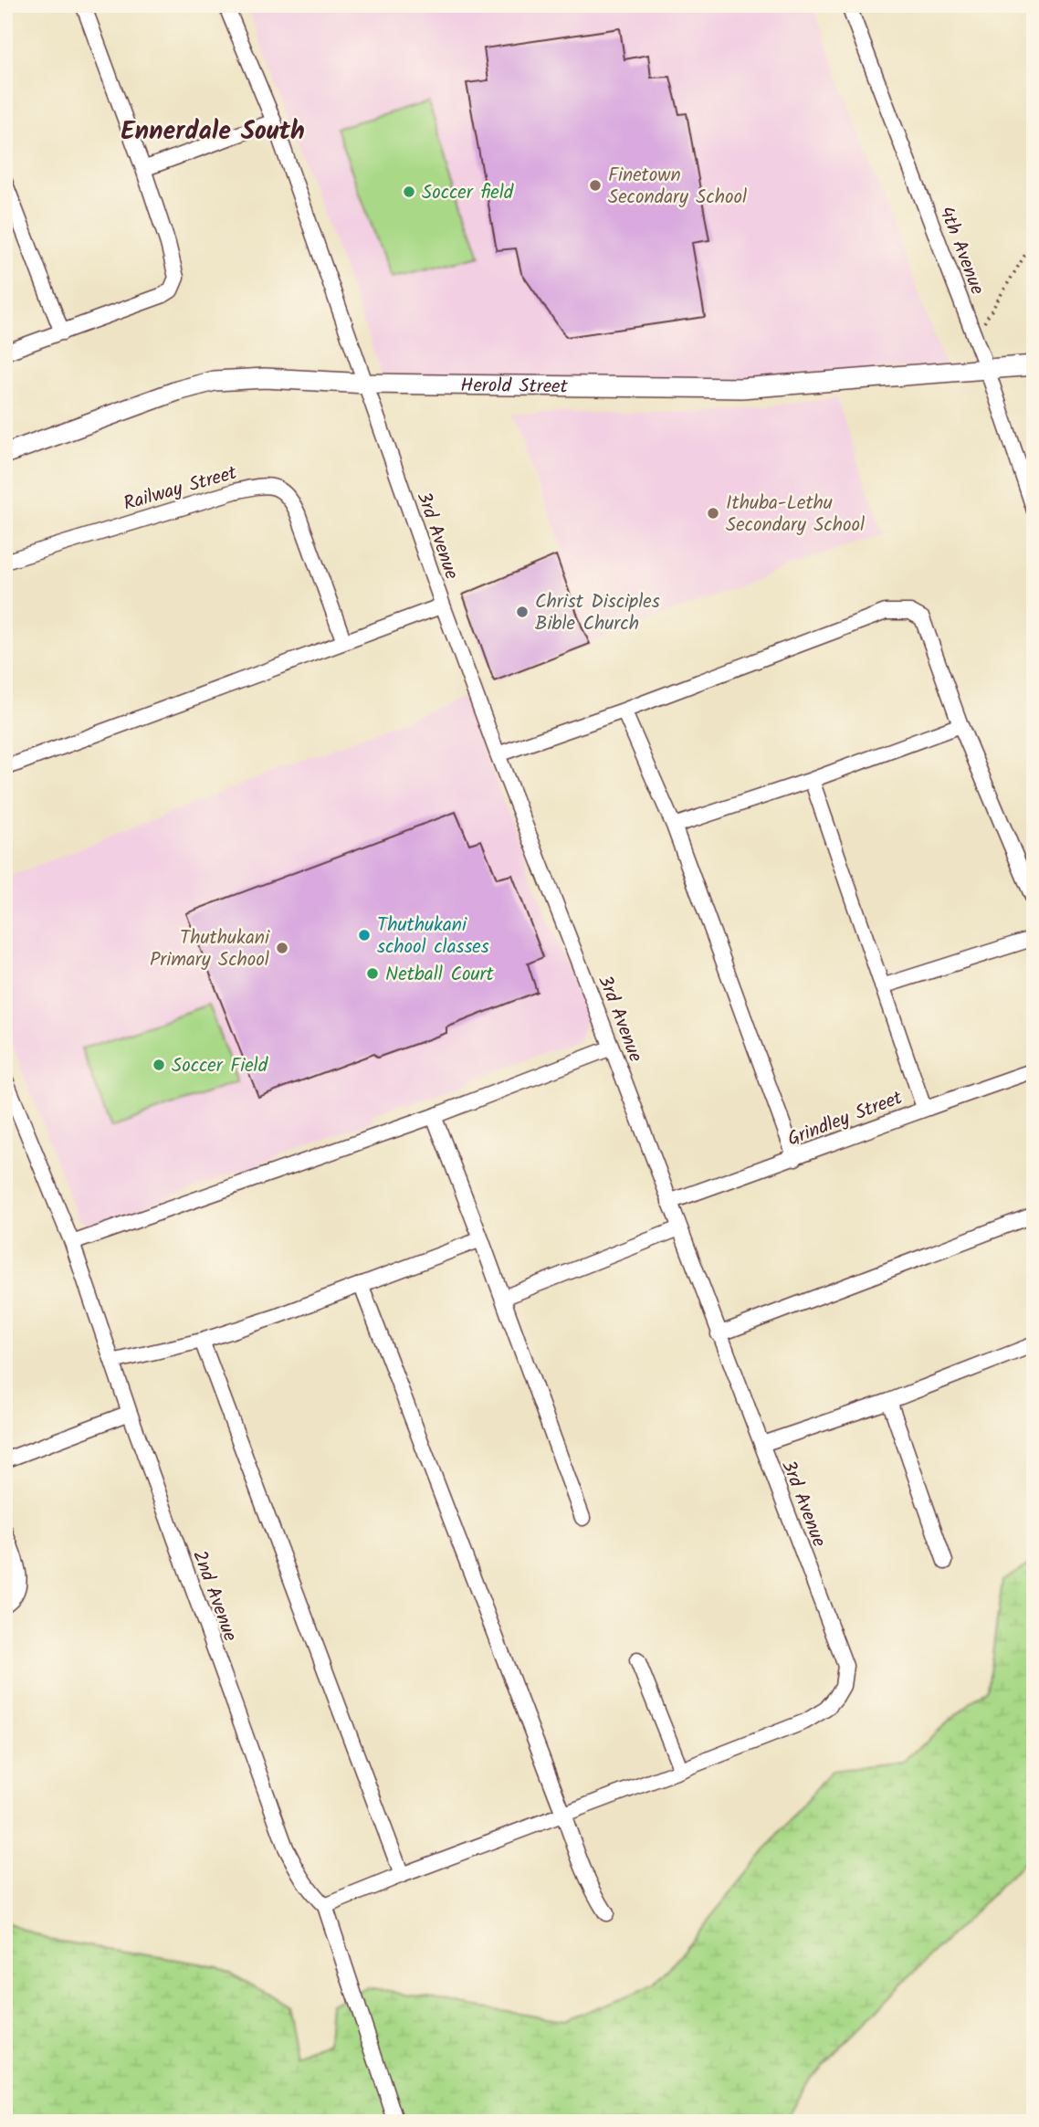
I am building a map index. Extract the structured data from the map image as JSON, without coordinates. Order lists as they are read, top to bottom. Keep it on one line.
{"streets":{"street":["4th Avenue","Herold Street","Railway Street","3rd Avenue","Grindley Street","2nd Avenue"]},"crossings":[["4th Avenue","Herold Street"],["Herold Street","3rd Avenue"],["3rd Avenue","Grindley Street"]],"districts":["Ennerdale South"],"places":["Finetown Secondary School","Soccer field","Ithuba-Lethu Secondary School","Christ Disciples Bible Church","Thuthukani school classes","Thuthukani Primary School","Netball Court","Soccer Field"]}
